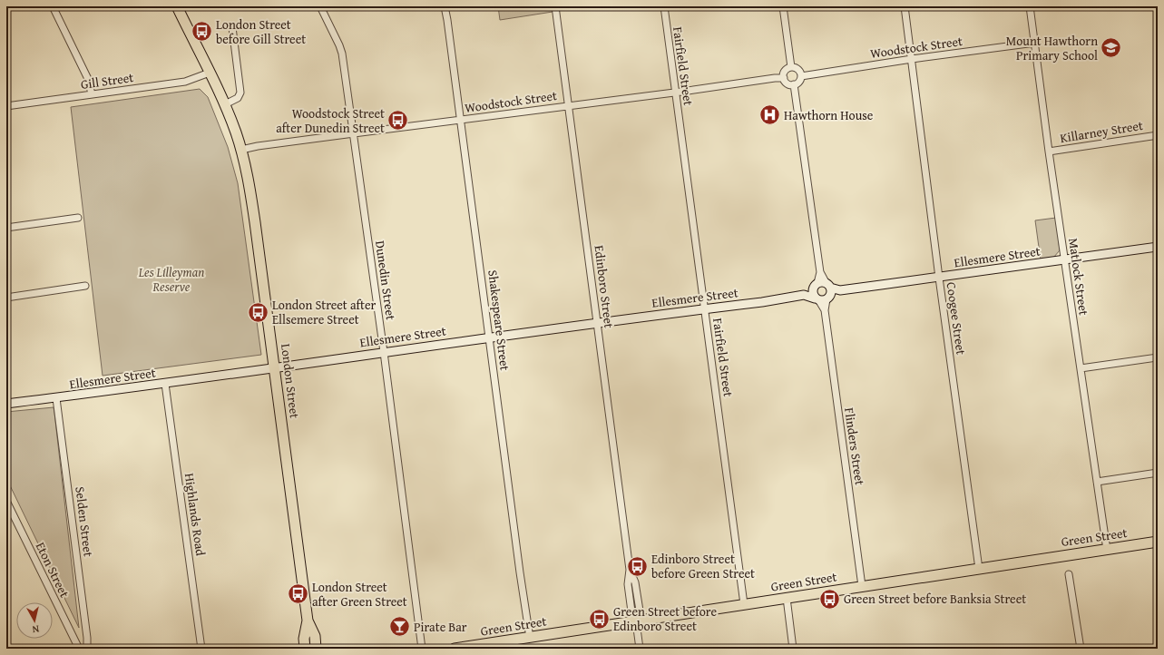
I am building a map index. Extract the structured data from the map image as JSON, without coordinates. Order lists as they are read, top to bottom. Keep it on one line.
{"streets":{"main road":["London Street","Green Street"],"street":["Woodstock Street","Fairfield Street","Gill Street","Killarney Street","Ellesmere Street","Matlock Street","Dunedin Street","Edinboro Street","Coogee Street","Shakespeare Street","Flinders Street","Highlands Road","Selden Street","Eton Street"]},"crossings":[["Woodstock Street","Fairfield Street"],["Woodstock Street","Matlock Street"],["Woodstock Street","Dunedin Street"],["Woodstock Street","Edinboro Street"],["Woodstock Street","Coogee Street"],["Woodstock Street","Shakespeare Street"],["Woodstock Street","London Street"],["Fairfield Street","Ellesmere Street"],["Fairfield Street","Green Street"],["Gill Street","London Street"],["Killarney Street","Matlock Street"],["Ellesmere Street","Matlock Street"],["Ellesmere Street","Dunedin Street"],["Ellesmere Street","Edinboro Street"],["Ellesmere Street","Coogee Street"],["Ellesmere Street","Shakespeare Street"],["Ellesmere Street","London Street"],["Ellesmere Street","Flinders Street"],["Ellesmere Street","Highlands Road"],["Ellesmere Street","Selden Street"],["Matlock Street","Green Street"],["Edinboro Street","Green Street"],["Coogee Street","Green Street"],["Shakespeare Street","Green Street"],["Flinders Street","Green Street"]],"parks":["Les Lilleyman Reserve"],"places":{"bus stop":["London Street before Gill Street","Woodstock Street after Dunedin Street","London Street after Ellsemere Street","Edinboro Street before Green Street","London Street after Green Street","Green Street before Banksia Street","Green Street before Edinboro Street"],"school or university":["Mount Hawthorn Primary School"],"hospital":["Hawthorn House"],"bar":["Pirate Bar"]},"north":"bottom"}
